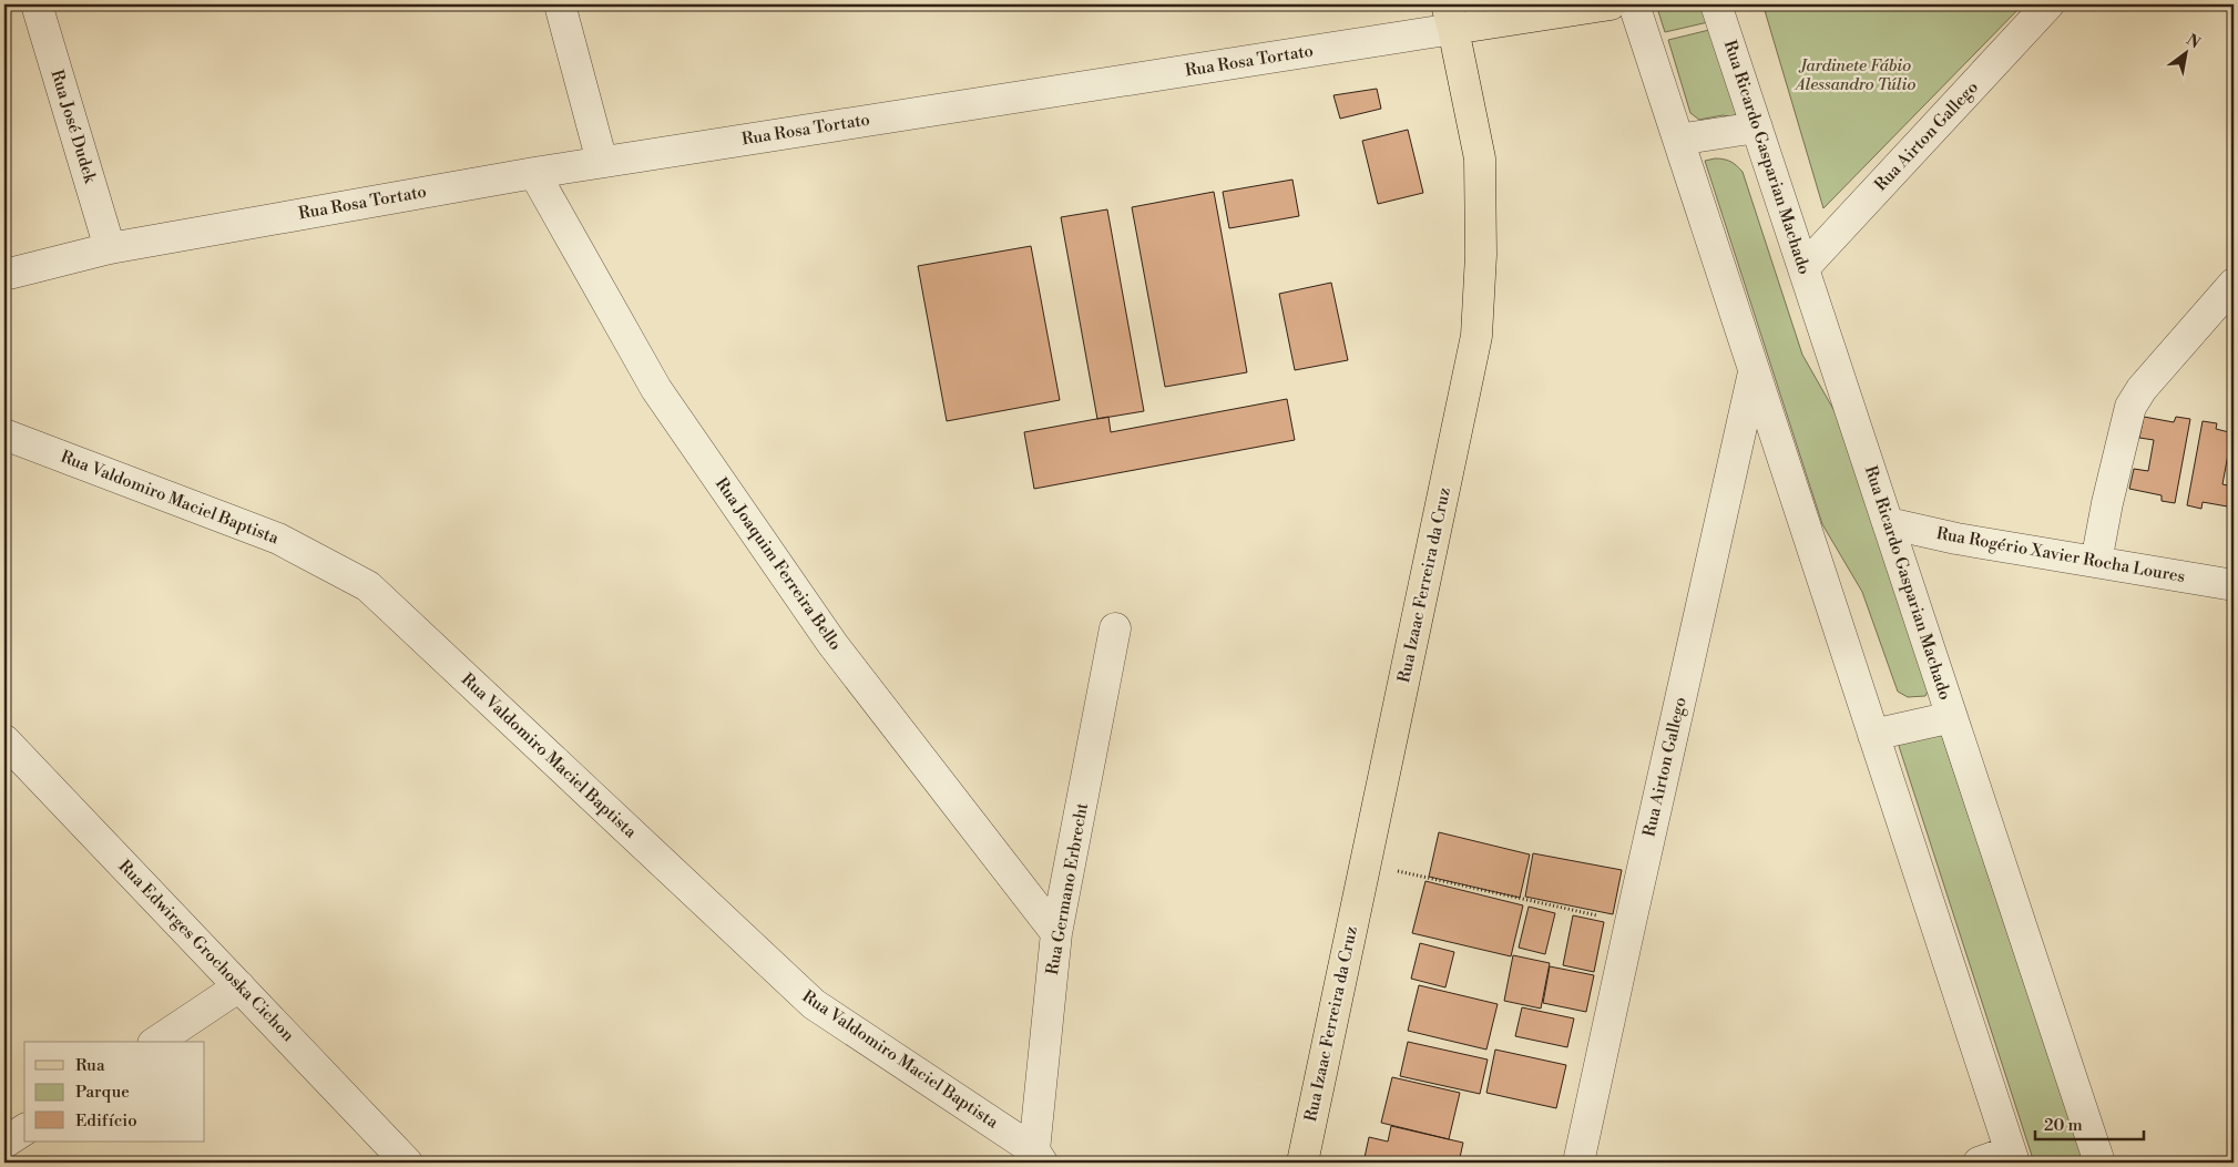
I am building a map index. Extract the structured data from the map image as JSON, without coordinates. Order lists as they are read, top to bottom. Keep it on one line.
{"streets":{"main road":["Rua Rosa Tortato","Rua Izaac Ferreira da Cruz"],"street":["Rua José Dudek","Rua Airton Gallego","Rua Ricardo Gasparian Machado","Rua Valdomiro Maciel Baptista","Rua Rogério Xavier Rocha Loures","Rua Joaquim Ferreira Bello","Rua Germano Erbrecht","Rua Edwirges Grochoska Cichon"]},"crossings":[["Rua Rosa Tortato","Rua José Dudek"],["Rua Rosa Tortato","Rua Joaquim Ferreira Bello"],["Rua Rosa Tortato","Rua Izaac Ferreira da Cruz"],["Rua Airton Gallego","Rua Ricardo Gasparian Machado"],["Rua Ricardo Gasparian Machado","Rua Rogério Xavier Rocha Loures"],["Rua Valdomiro Maciel Baptista","Rua Germano Erbrecht"],["Rua Joaquim Ferreira Bello","Rua Germano Erbrecht"]],"parks":["Jardinete Fábio Alessandro Túlio"],"legend":["Rua","Parque","Edifício"],"scale_bar":"20 m","north":"top right"}
